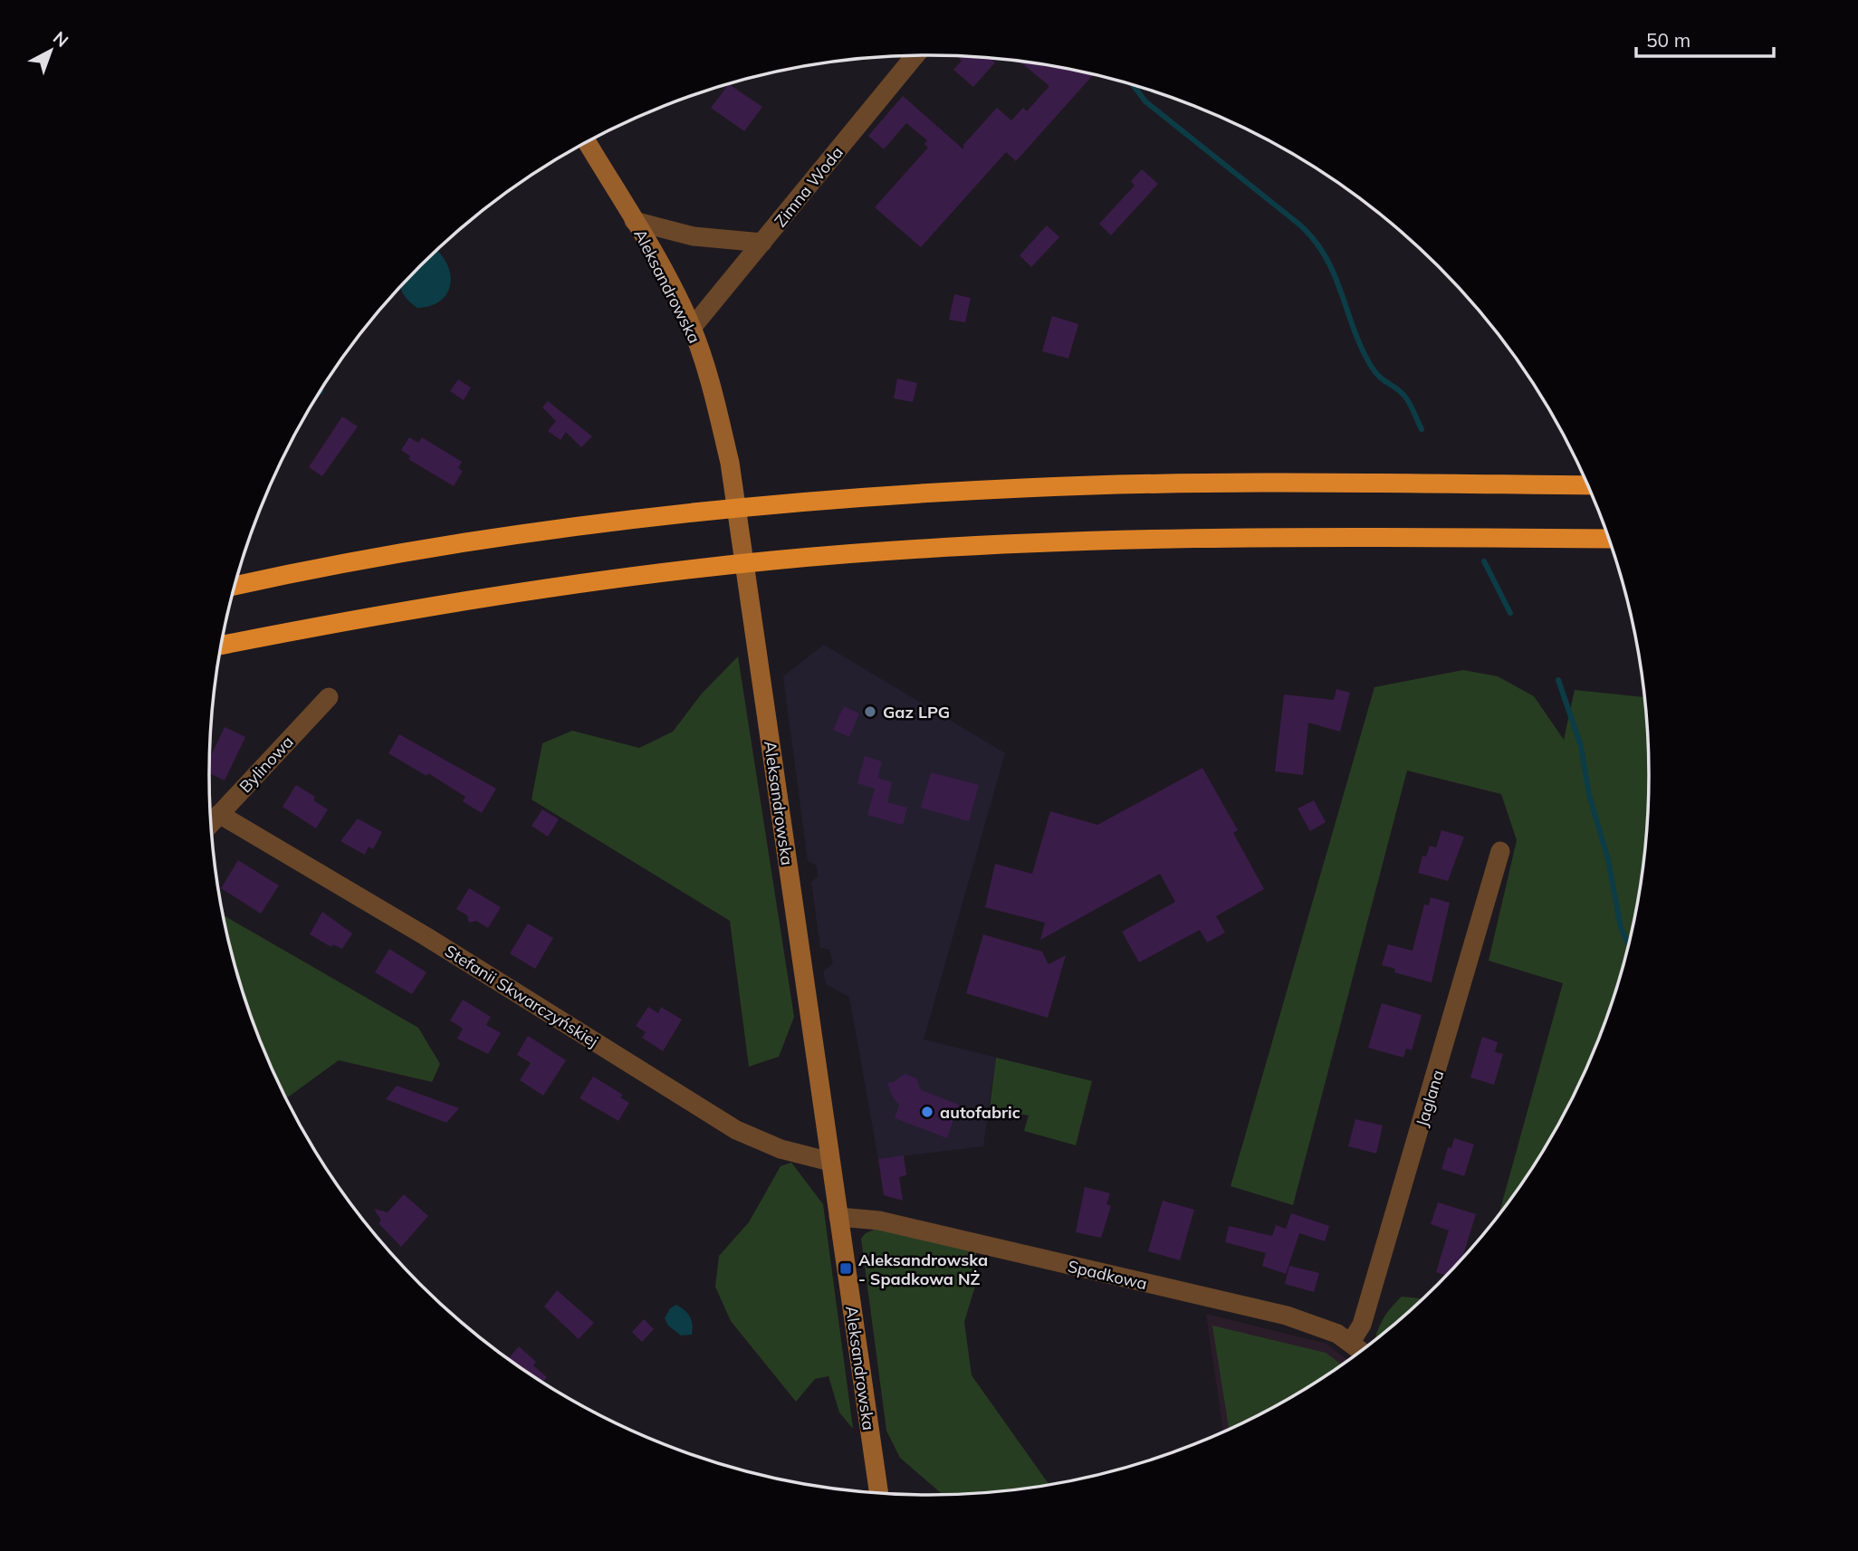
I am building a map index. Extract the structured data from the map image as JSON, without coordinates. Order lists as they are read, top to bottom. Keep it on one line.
{"streets":{"main road":["Aleksandrowska"],"street":["Zimna Woda","Bylinowa","Stefanii Skwarczyńskiej","Jaglana","Spadkowa"]},"crossings":[["Zimna Woda","Aleksandrowska"],["Aleksandrowska","Stefanii Skwarczyńskiej"],["Aleksandrowska","Spadkowa"],["Bylinowa","Stefanii Skwarczyńskiej"],["Jaglana","Spadkowa"]],"places":{"other":["Gaz LPG","autofabric"],"transit":["Aleksandrowska - Spadkowa NŻ"]},"scale_bar":"50 m","north":"top right"}
